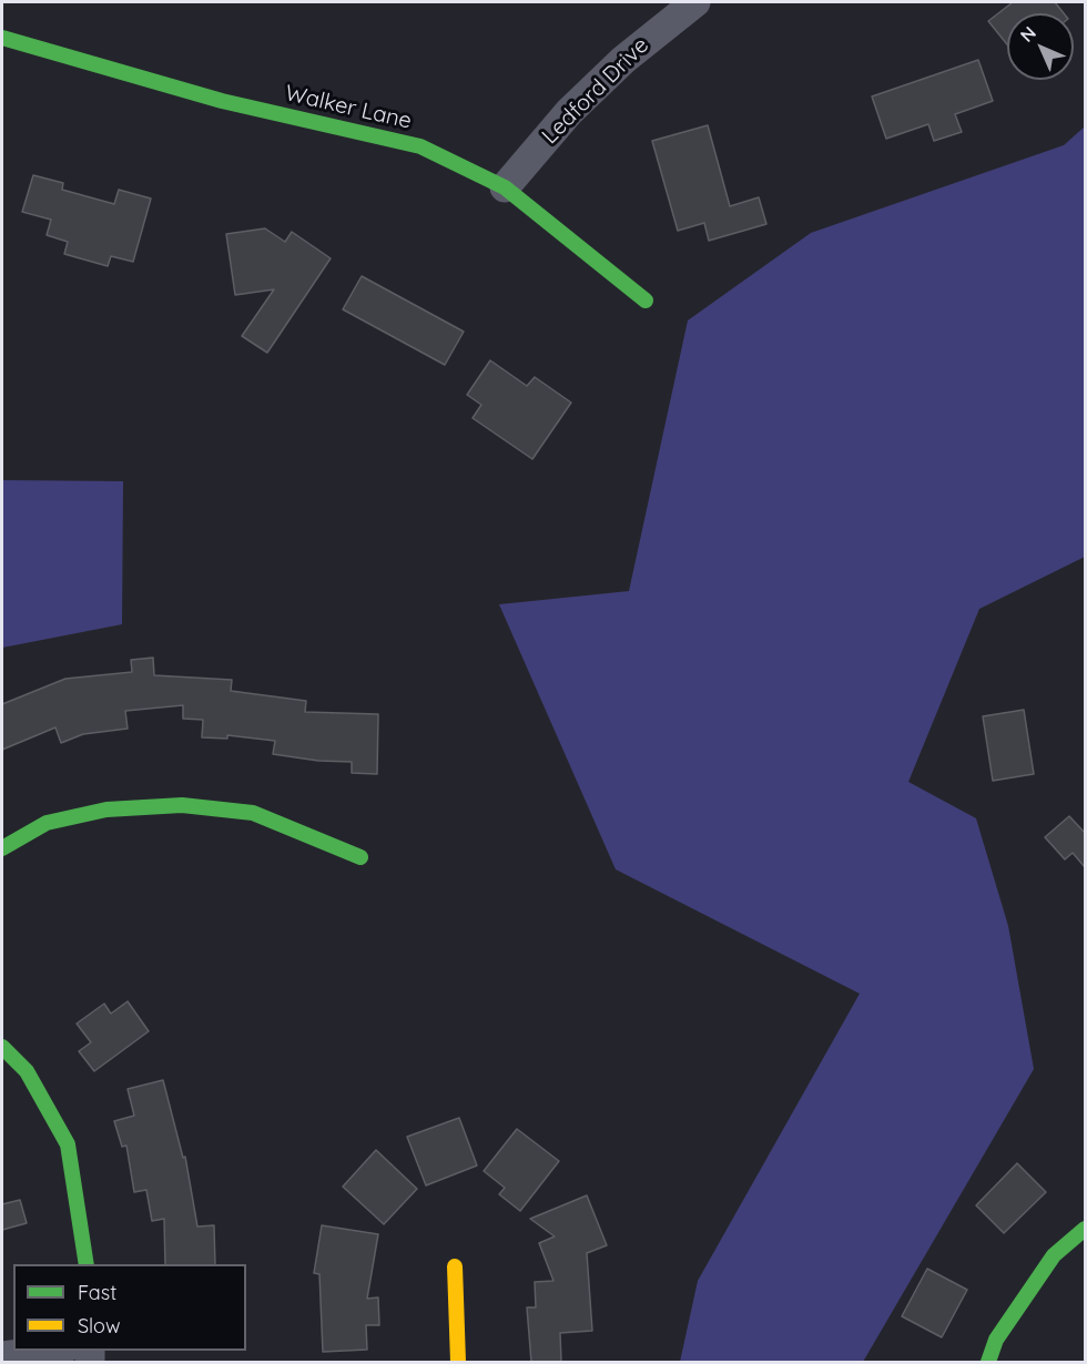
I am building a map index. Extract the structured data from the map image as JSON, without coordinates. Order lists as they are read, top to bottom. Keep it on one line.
{"streets":{"street":["Ledford Drive","Walker Lane"]},"crossings":[["Ledford Drive","Walker Lane"]],"legend":["Fast","Slow"],"north":"top left"}
